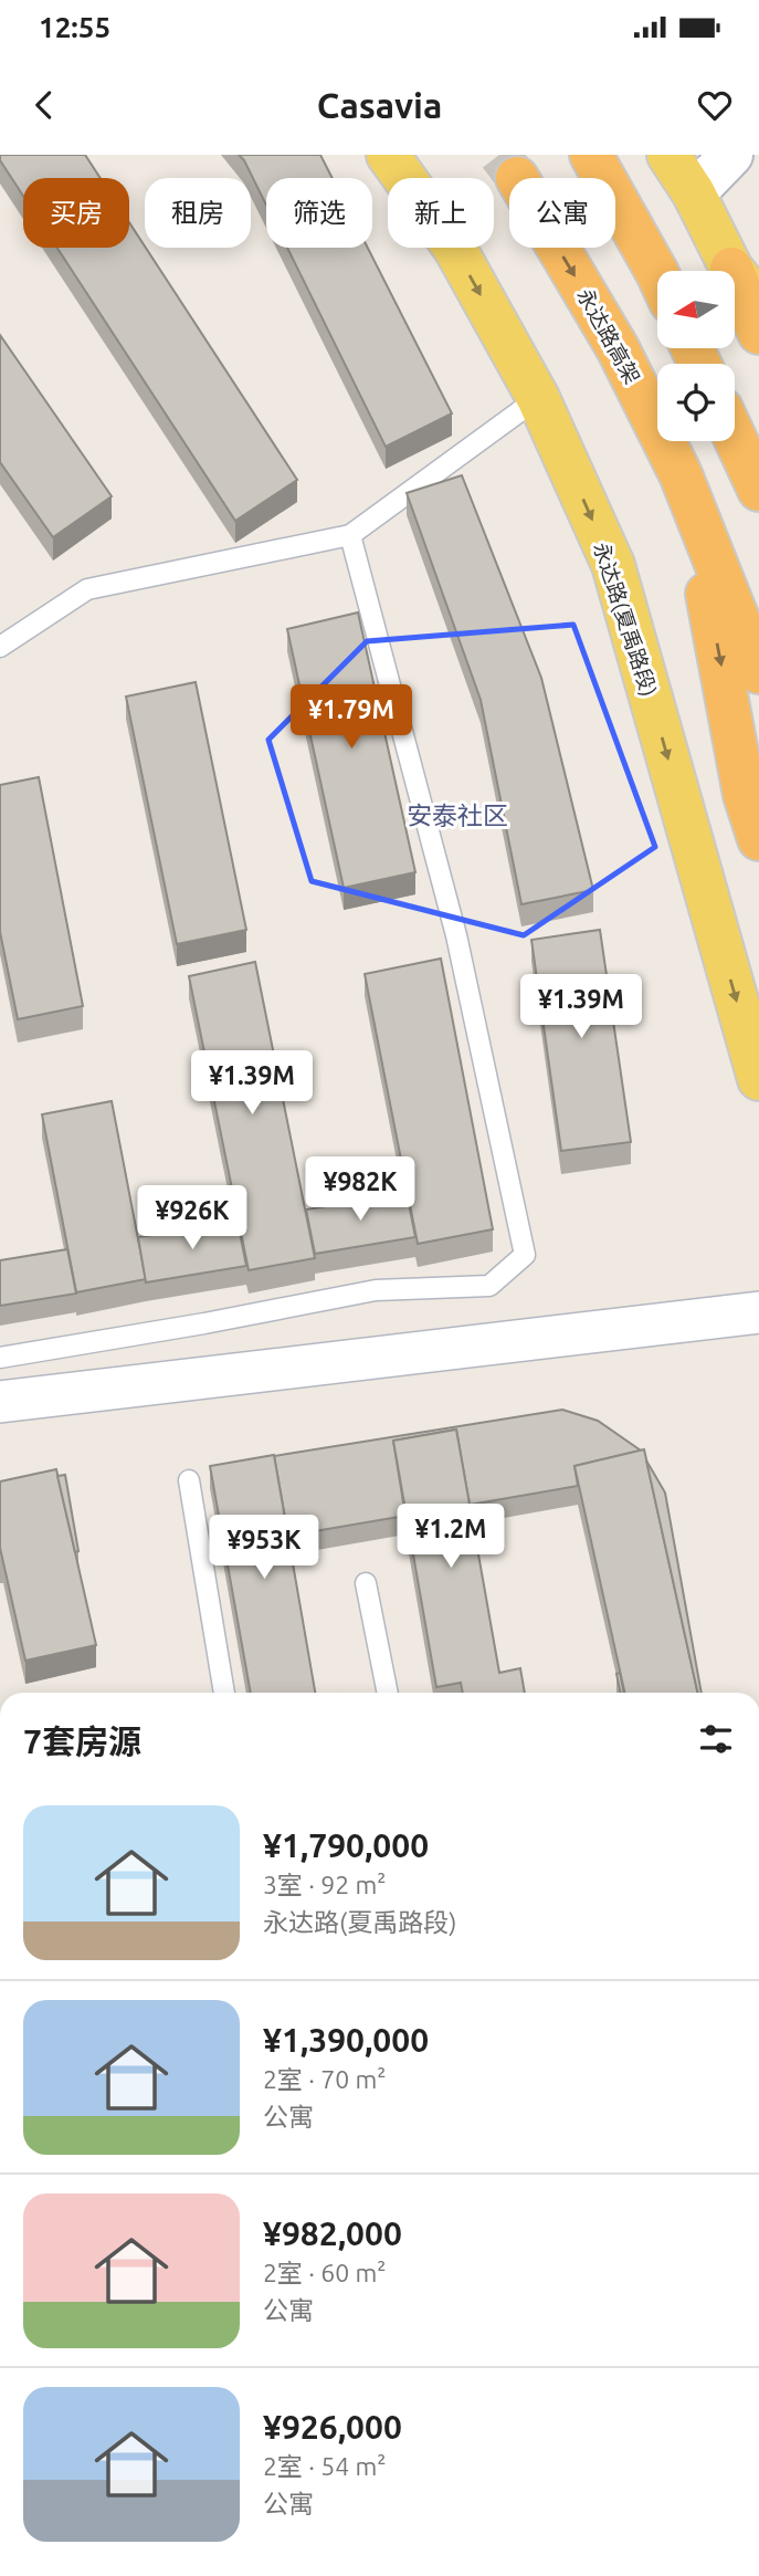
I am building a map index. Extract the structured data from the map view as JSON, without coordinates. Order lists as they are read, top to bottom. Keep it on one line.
{"streets":{"highway":["永达路高架"],"main road":["永达路(夏禹路段)"]},"one_way":["永达路(夏禹路段)"],"districts":["安泰社区"],"north":"left","page":{"status":"12:55","header":"Casavia","chip":["买房","租房","筛选","新上","公寓"],"price":["¥1.79M","¥1.39M","¥1.39M","¥982K","¥926K","¥1.2M","¥953K"],"heading":"7套房源","list":[{"name":"¥1,790,000","note":"3室 · 92 m² · 永达路(夏禹路段)"},{"name":"¥1,390,000","note":"2室 · 70 m² · 公寓"},{"name":"¥982,000","note":"2室 · 60 m² · 公寓"},{"name":"¥926,000","note":"2室 · 54 m² · 公寓"}]}}
